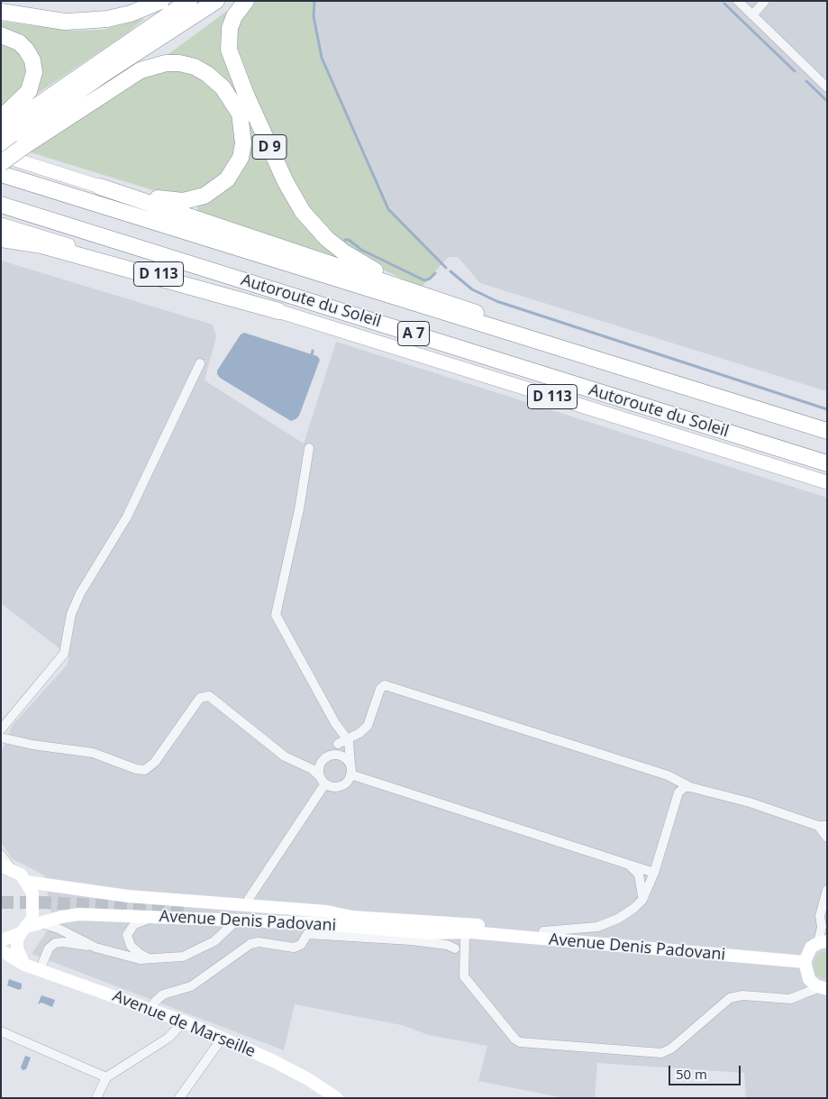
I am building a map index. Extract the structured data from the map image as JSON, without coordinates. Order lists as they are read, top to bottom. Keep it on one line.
{"streets":{"highway":["D 9","Autoroute du Soleil","A 7"],"main road":["D 113","Avenue Denis Padovani","Avenue de Marseille"]},"scale_bar":"50 m"}
